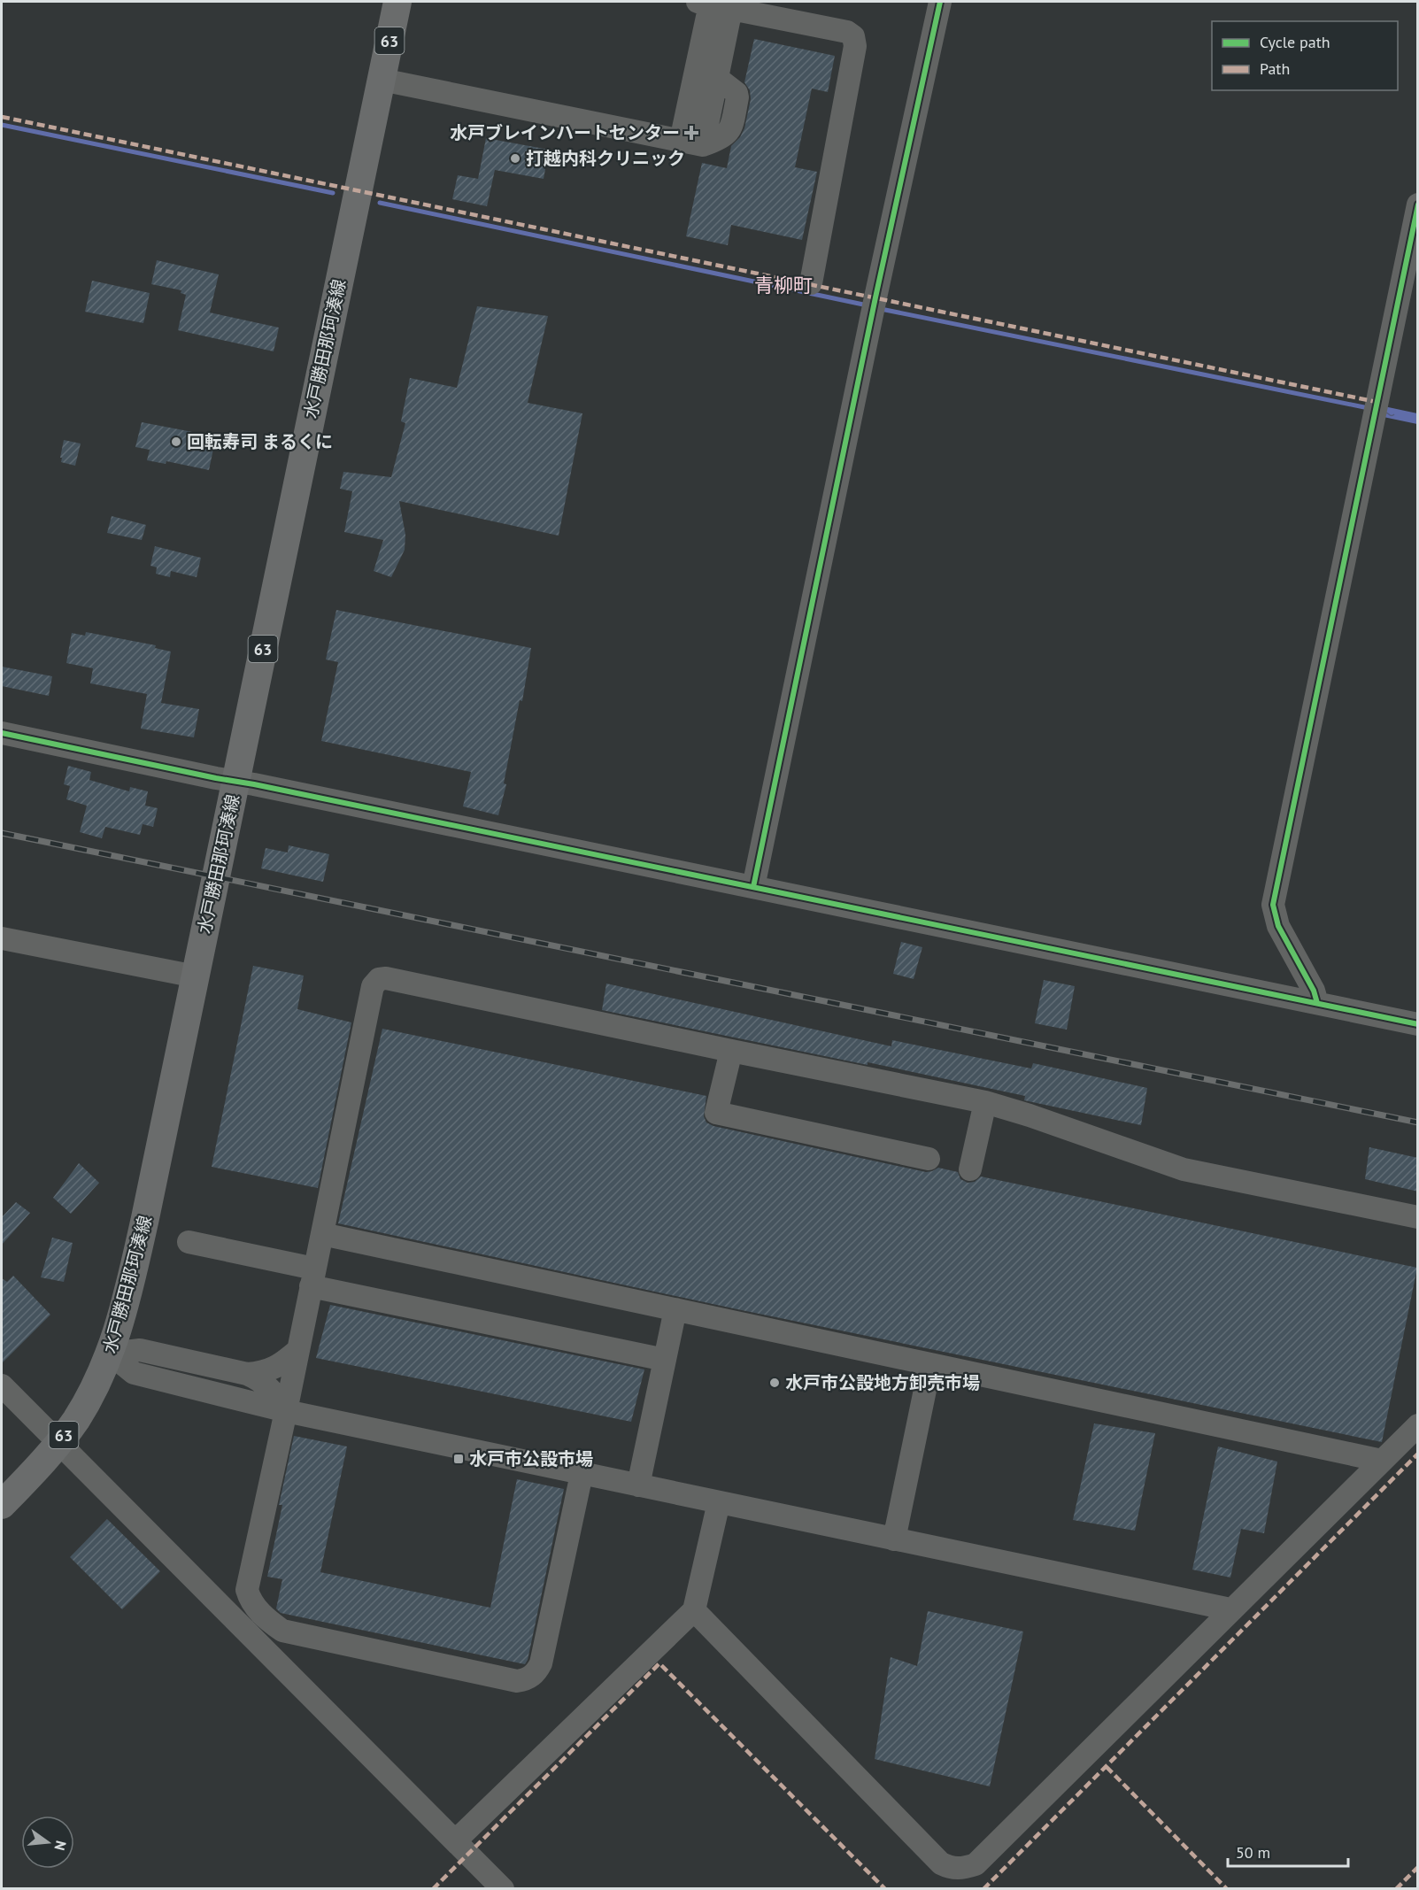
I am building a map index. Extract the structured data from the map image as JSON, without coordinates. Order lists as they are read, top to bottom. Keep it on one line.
{"streets":{"main road":["63","水戸勝田那珂湊線"]},"districts":["青柳町"],"places":{"health":["水戸ブレインハートセンター"],"other":["打越内科クリニック","回転寿司 まるくに","水戸市公設地方卸売市場"],"transit":["水戸市公設市場"]},"legend":["Cycle path","Path"],"scale_bar":"50 m","north":"right"}
